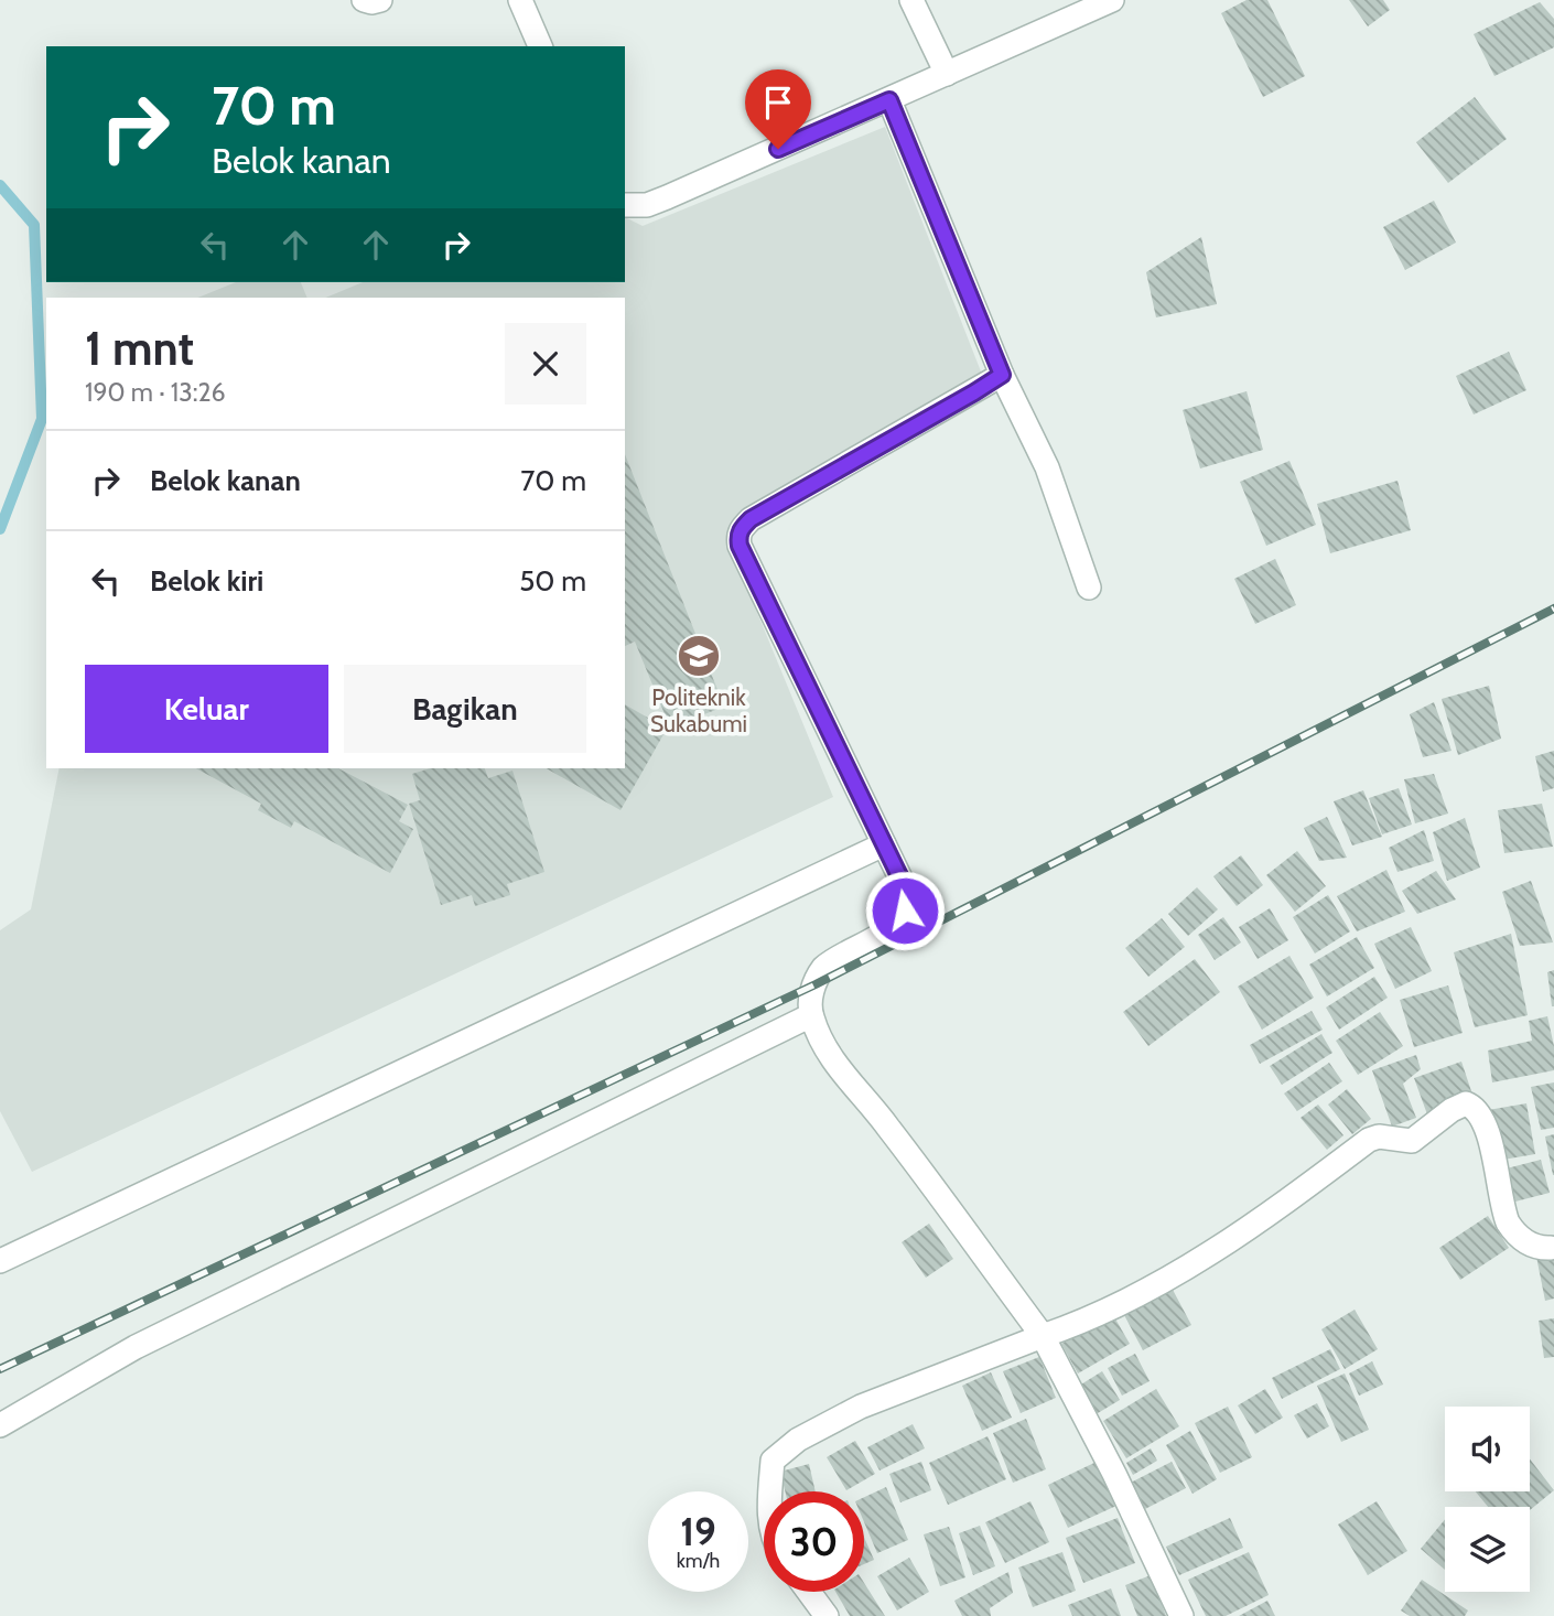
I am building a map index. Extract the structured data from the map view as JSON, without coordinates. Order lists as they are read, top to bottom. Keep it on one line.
{"places":{"school or university":["Politeknik Sukabumi"]},"page":{"turn":["70 m","Belok kanan"],"heading":["1 mnt","190 m · 13:26"],"list":[{"name":"Belok kanan","value":"70 m"},{"name":"Belok kiri","value":"50 m"}],"buttons":["Keluar","Bagikan"],"speed":"19 km/h","limit":"30"}}
